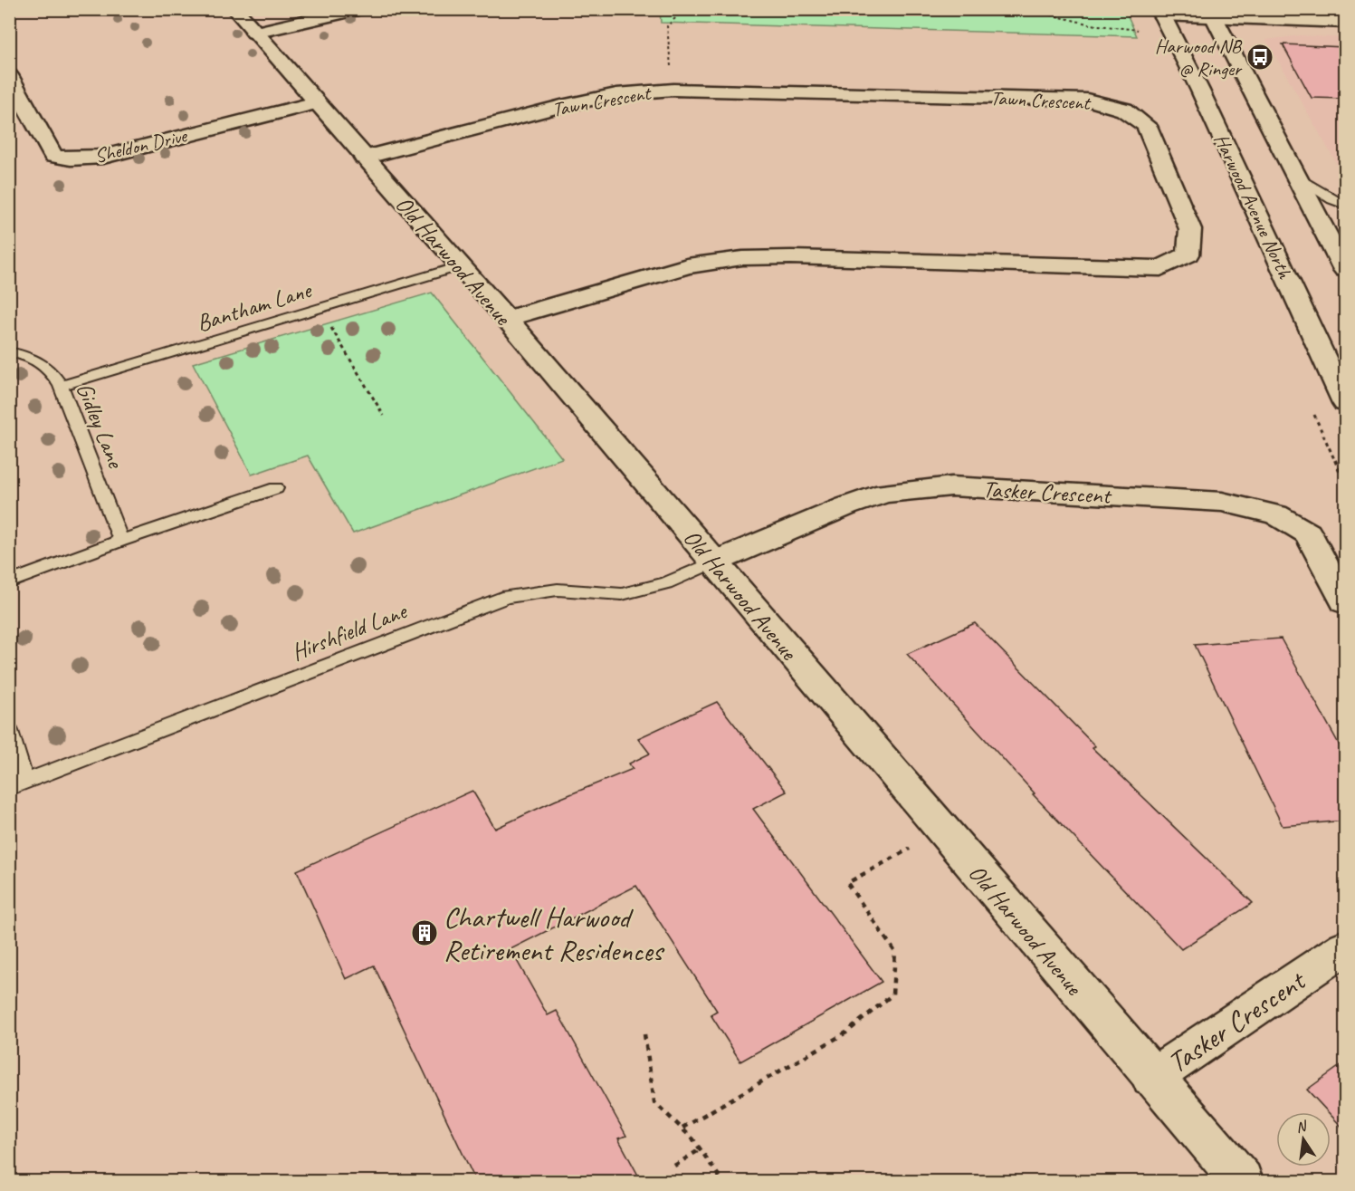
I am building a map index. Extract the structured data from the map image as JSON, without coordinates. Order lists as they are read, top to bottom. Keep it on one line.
{"streets":{"street":["Tawn Crescent","Sheldon Drive","Harwood Avenue North","Old Harwood Avenue","Tasker Crescent"],"lane":["Bantham Lane","Gidley Lane","Hirshfield Lane"]},"crossings":[["Tawn Crescent","Old Harwood Avenue"],["Sheldon Drive","Old Harwood Avenue"],["Old Harwood Avenue","Bantham Lane"],["Old Harwood Avenue","Tasker Crescent"],["Old Harwood Avenue","Hirshfield Lane"],["Bantham Lane","Gidley Lane"],["Tasker Crescent","Hirshfield Lane"]],"places":{"bus stop":["Harwood NB @ Ringer"],"building":["Chartwell Harwood Retirement Residences"]},"north":"top"}
